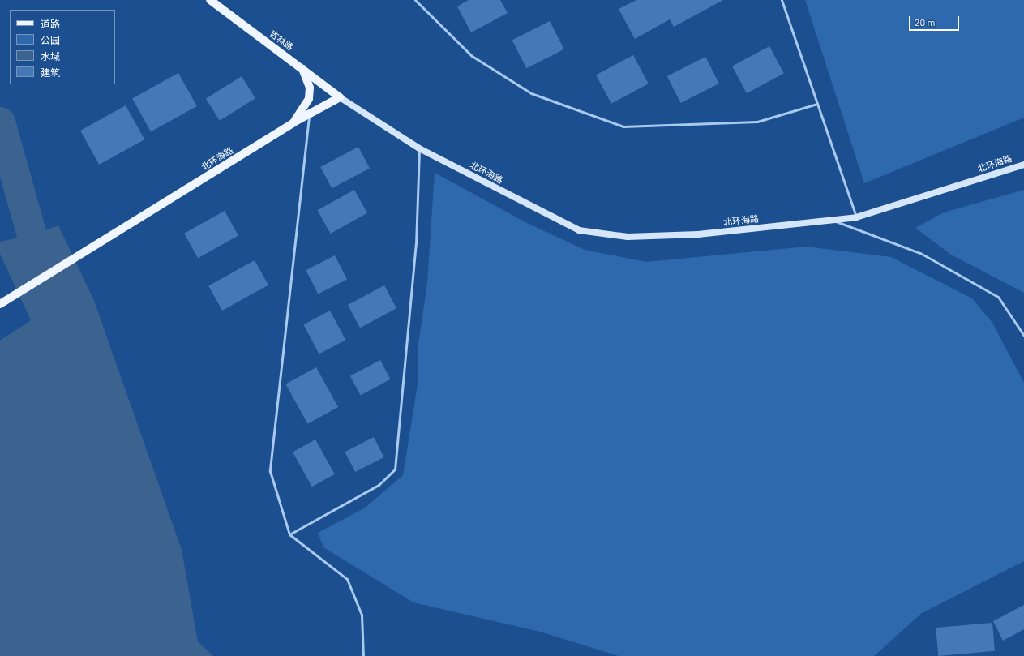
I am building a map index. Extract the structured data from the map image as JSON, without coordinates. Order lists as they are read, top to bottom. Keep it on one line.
{"streets":{"main road":["吉林路","北环海路"]},"crossings":[["吉林路","北环海路"]],"legend":["道路","公园","水域","建筑"],"scale_bar":"20 m"}
